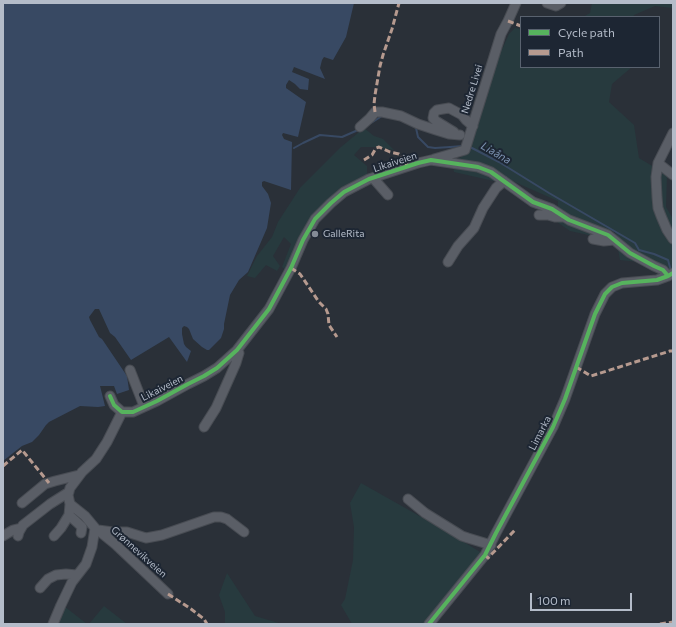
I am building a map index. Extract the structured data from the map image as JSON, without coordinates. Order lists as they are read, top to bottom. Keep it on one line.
{"streets":{"street":["Nedre Livei","Likaiveien","Limarka","Grønnevikveien"]},"crossings":[["Nedre Livei","Likaiveien"],["Likaiveien","Limarka"]],"water":["Liaåna"],"places":["GalleRita"],"legend":["Cycle path","Path"],"scale_bar":"100 m"}
